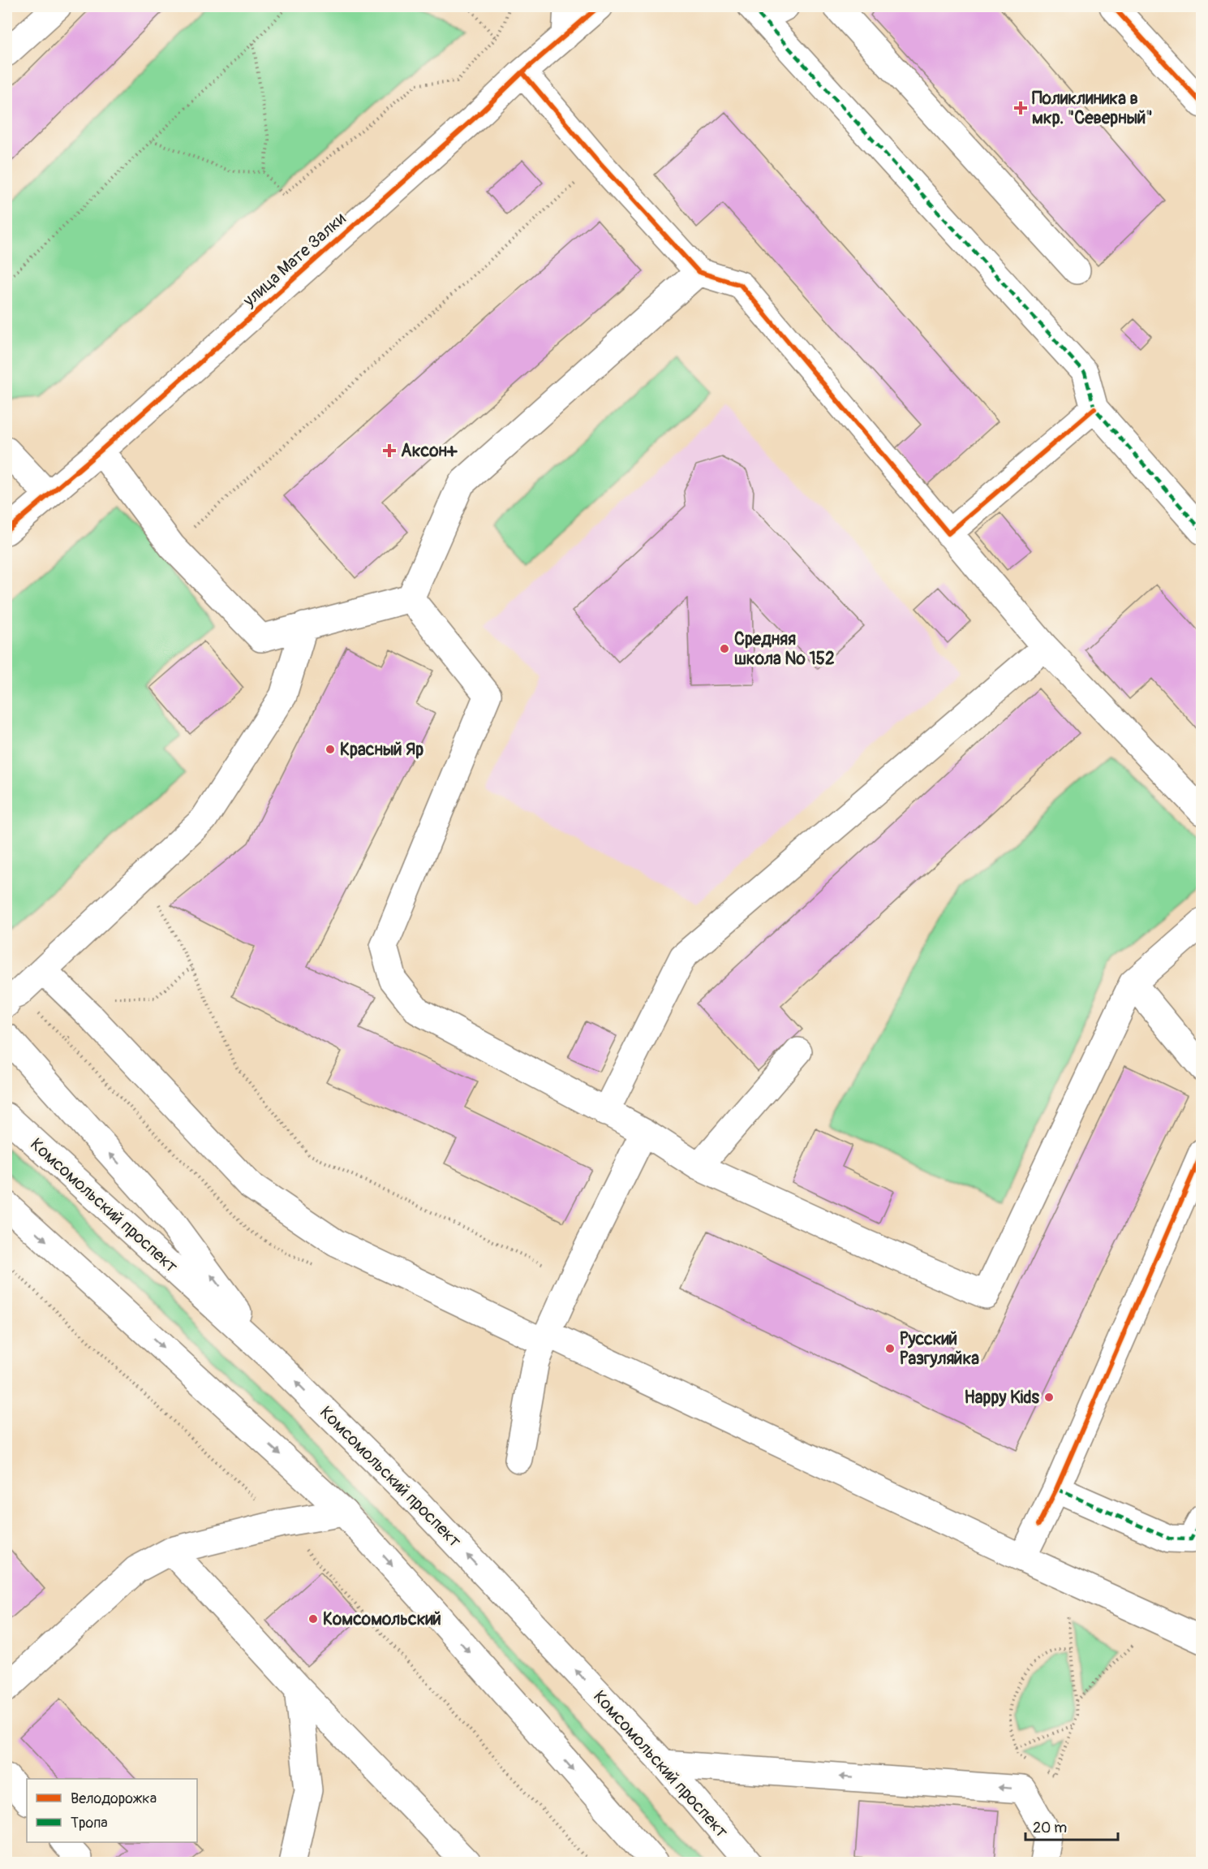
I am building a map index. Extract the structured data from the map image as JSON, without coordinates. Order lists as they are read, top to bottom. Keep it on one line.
{"streets":{"street":["улица Мате Залки","Комсомольский проспект"]},"places":{"health":["Поликлиника в мкр. \"Северный\"","Аксон+"],"other":["Средняя школа № 152","Красный Яр","Русский Разгуляйка","Happy Kids","Комсомольский"]},"legend":["Велодорожка","Тропа"],"scale_bar":"20 m"}
